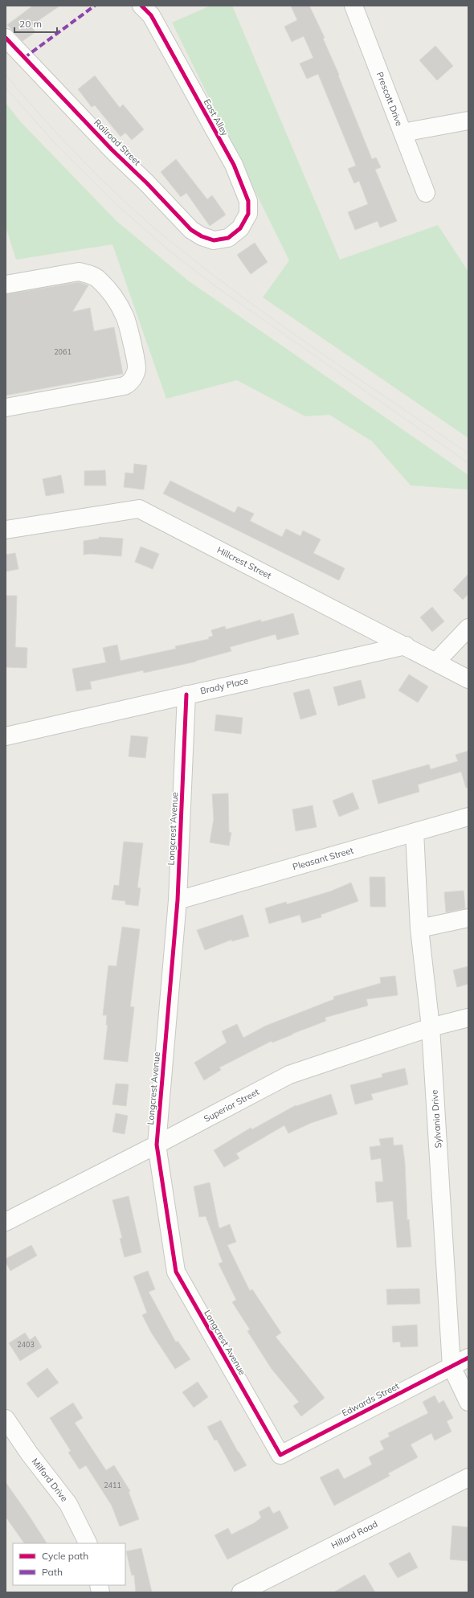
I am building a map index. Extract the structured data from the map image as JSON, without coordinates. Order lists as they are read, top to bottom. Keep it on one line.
{"streets":{"street":["Prescott Drive","East Alley","Railroad Street","Hillcrest Street","Brady Place","Longcrest Avenue","Pleasant Street","Superior Street","Sylvania Drive","Edwards Street","Milford Drive","Hillard Road"]},"crossings":[["East Alley","Railroad Street"],["Hillcrest Street","Brady Place"],["Brady Place","Longcrest Avenue"],["Longcrest Avenue","Pleasant Street"],["Longcrest Avenue","Superior Street"],["Longcrest Avenue","Edwards Street"],["Pleasant Street","Sylvania Drive"],["Superior Street","Sylvania Drive"],["Sylvania Drive","Edwards Street"]],"house_numbers":["2061","2403","2411"],"legend":["Cycle path","Path"],"scale_bar":"20 m"}
